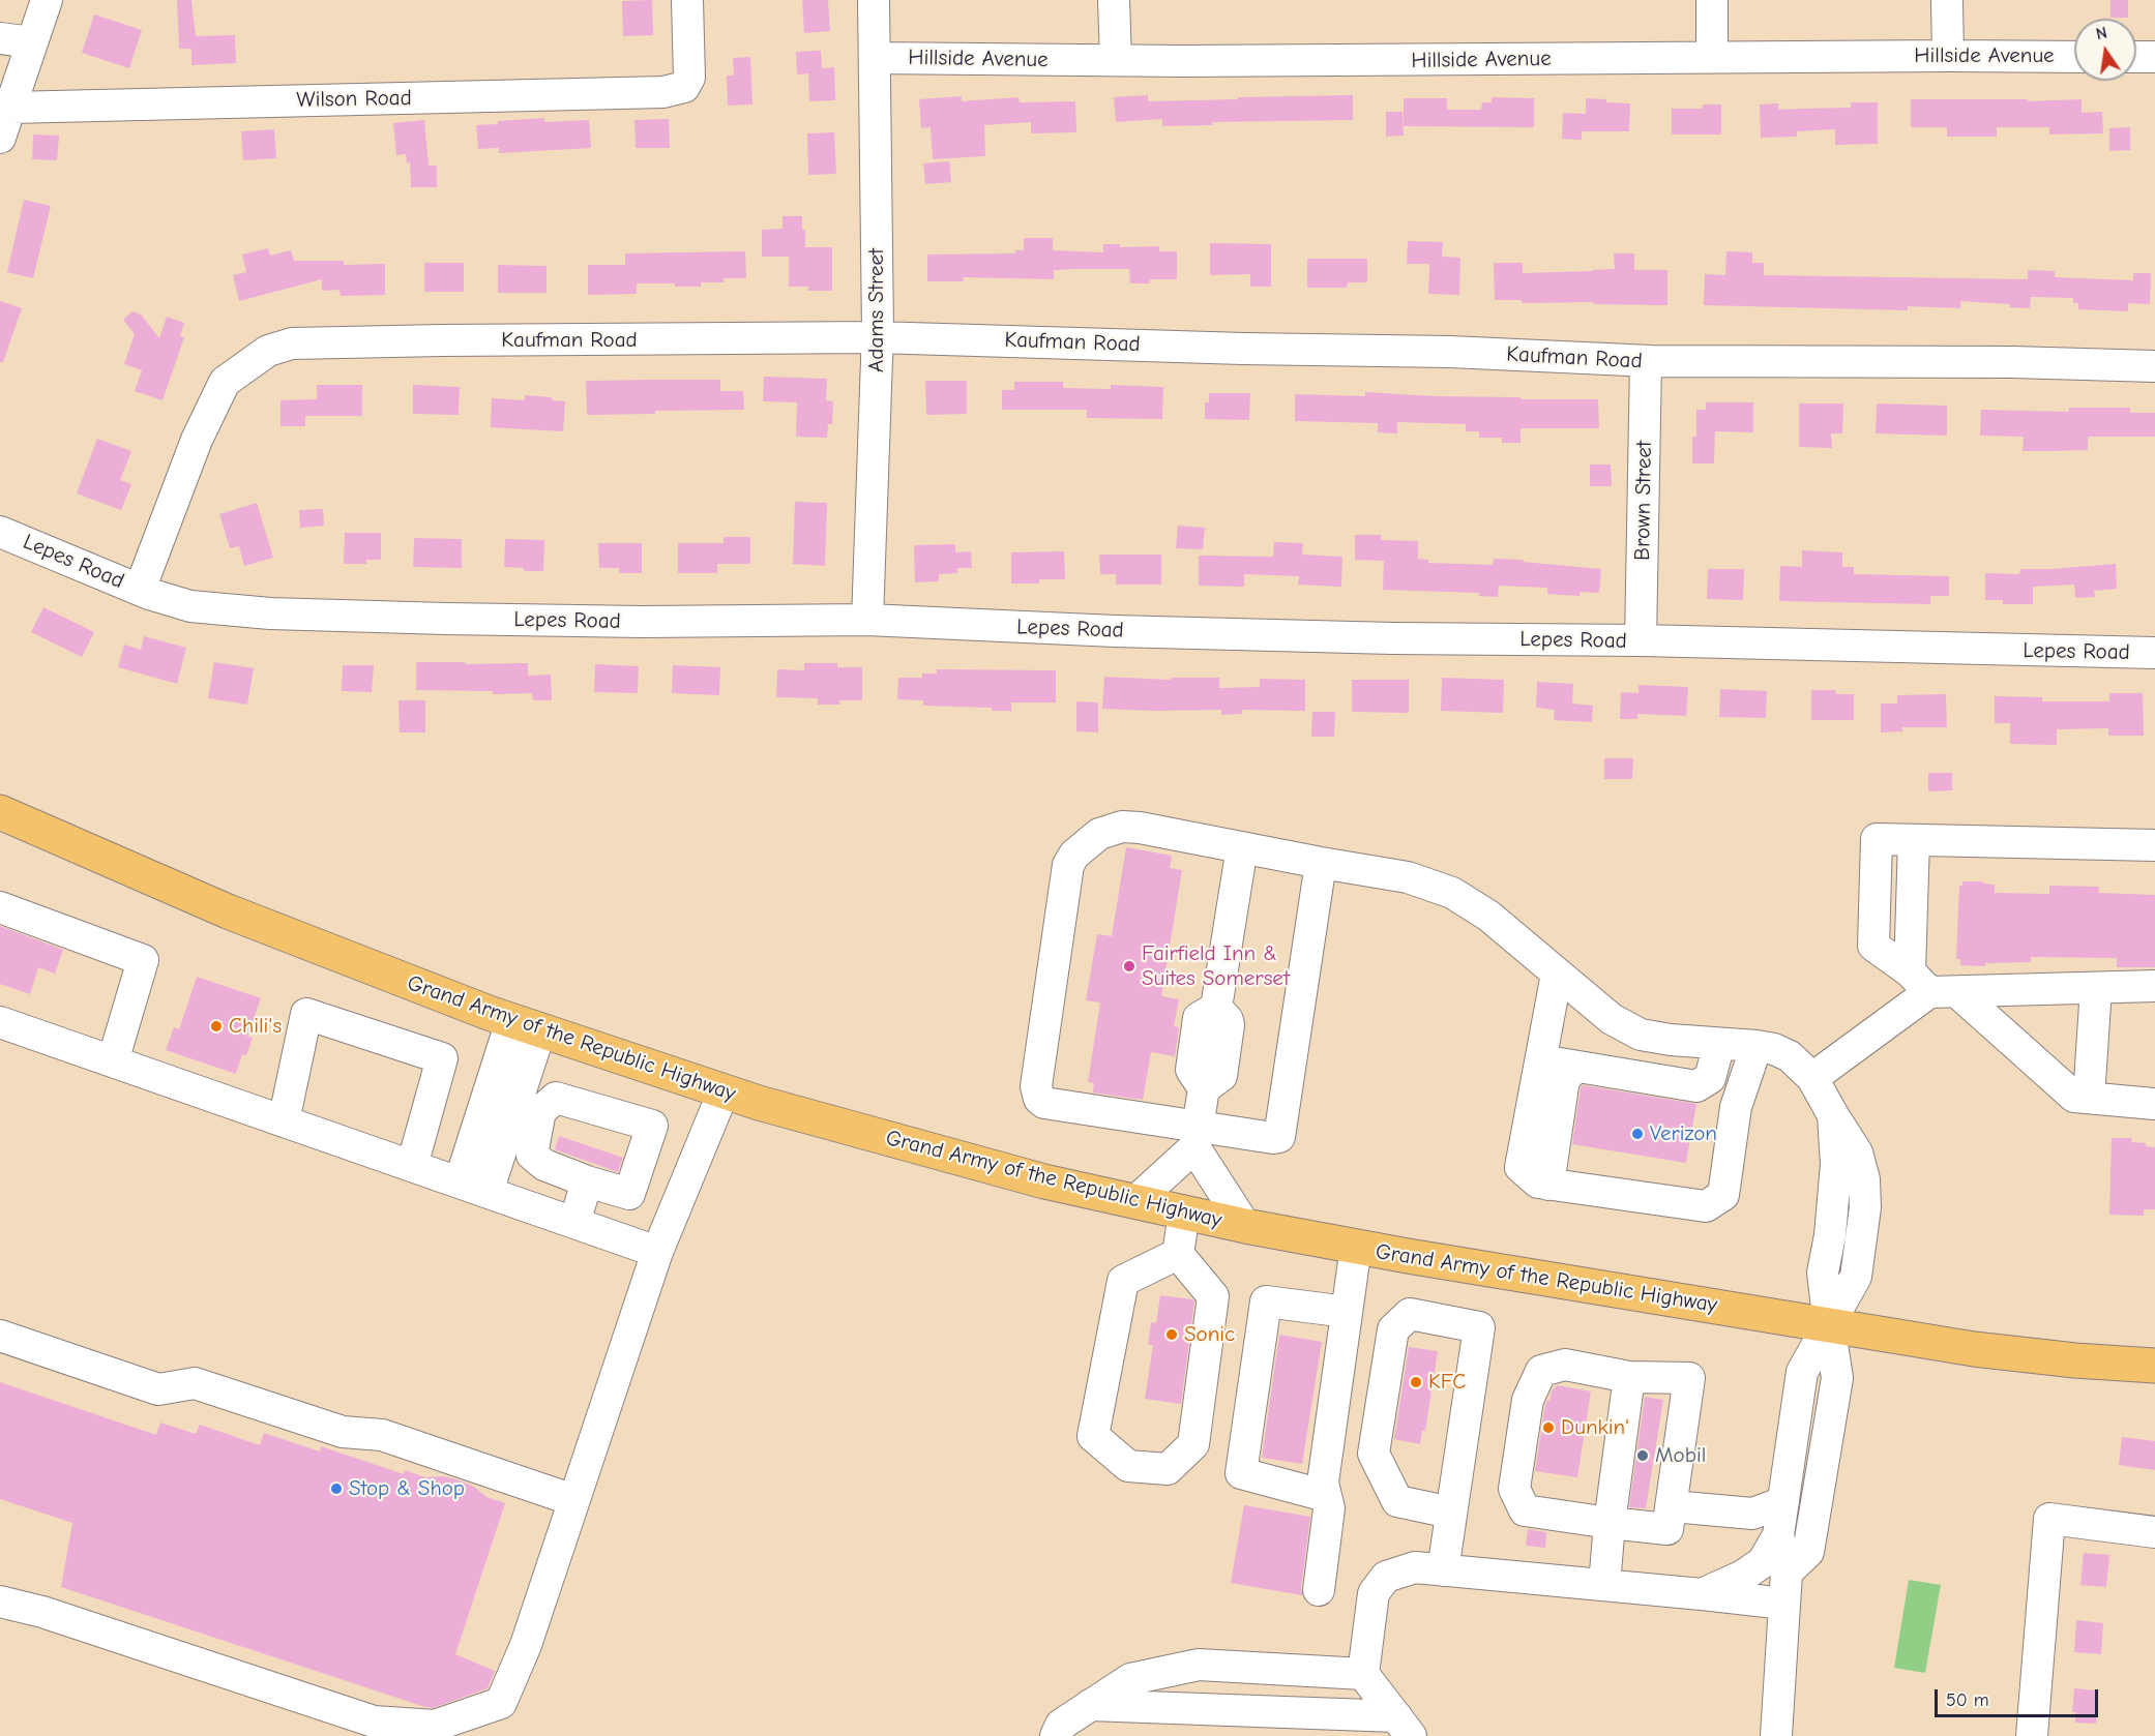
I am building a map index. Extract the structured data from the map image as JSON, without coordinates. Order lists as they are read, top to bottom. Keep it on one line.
{"streets":{"main road":["Grand Army of the Republic Highway"],"street":["Hillside Avenue","Wilson Road","Adams Street","Kaufman Road","Brown Street","Lepes Road"]},"crossings":[["Hillside Avenue","Adams Street"],["Adams Street","Kaufman Road"],["Adams Street","Lepes Road"],["Kaufman Road","Brown Street"],["Kaufman Road","Lepes Road"],["Brown Street","Lepes Road"]],"places":["Fairfield Inn & Suites Somerset","Chili's","Verizon","Sonic","KFC","Dunkin'","Mobil","Stop & Shop"],"scale_bar":"50 m","north":"top"}
